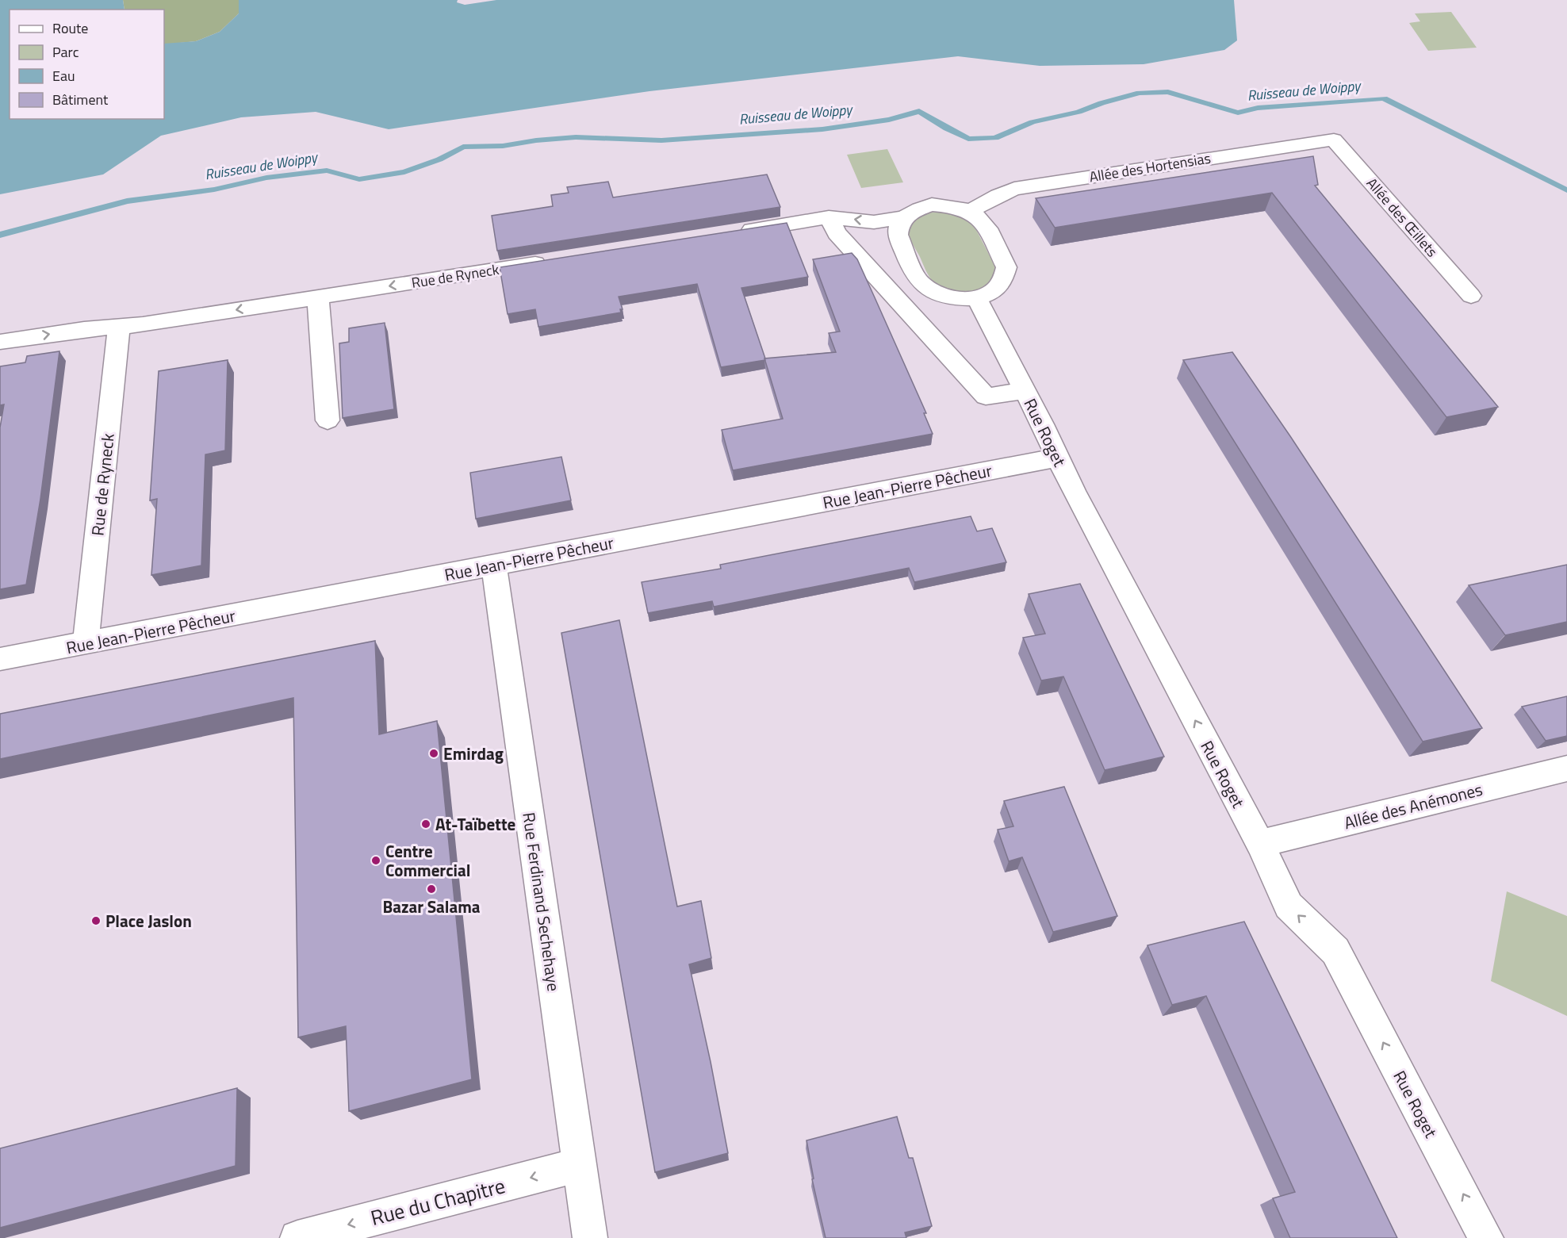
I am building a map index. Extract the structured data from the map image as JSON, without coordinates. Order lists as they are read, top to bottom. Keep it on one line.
{"streets":{"street":["Allée des Hortensias","Allée des Œillets","Rue de Ryneck","Rue Roget","Rue Jean-Pierre Pêcheur","Allée des Anémones","Rue Ferdinand Sechehaye","Rue du Chapitre"]},"crossings":[["Allée des Hortensias","Allée des Œillets"],["Allée des Hortensias","Rue Roget"],["Rue de Ryneck","Rue Jean-Pierre Pêcheur"],["Rue Roget","Rue Jean-Pierre Pêcheur"],["Rue Roget","Allée des Anémones"],["Rue Jean-Pierre Pêcheur","Rue Ferdinand Sechehaye"],["Rue Ferdinand Sechehaye","Rue du Chapitre"]],"one_way":["Rue Roget","Rue du Chapitre"],"water":["Ruisseau de Woippy"],"places":["Emirdag","At-Taïbette","Centre Commercial","Bazar Salama","Place Jaslon"],"legend":["Route","Parc","Eau","Bâtiment"]}
